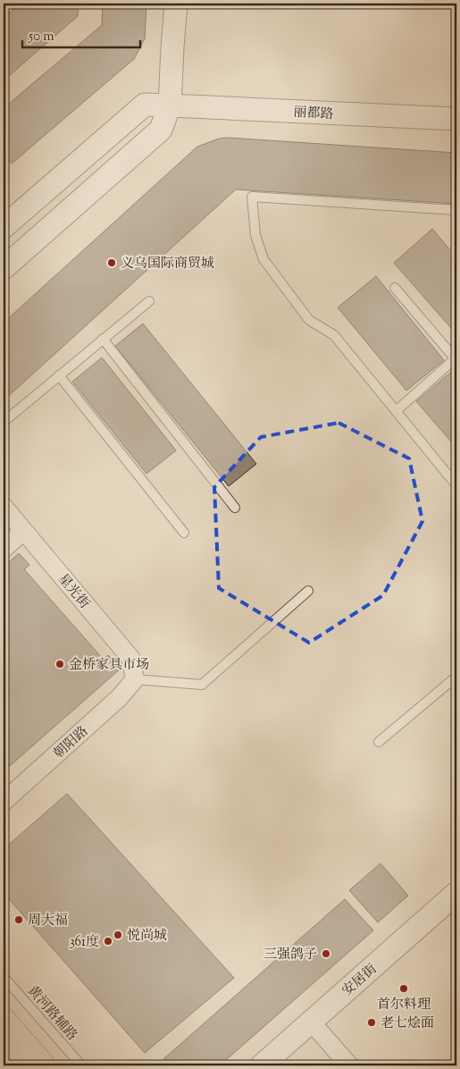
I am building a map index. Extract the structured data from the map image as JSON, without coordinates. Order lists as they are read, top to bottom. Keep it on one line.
{"streets":{"street":["丽都路","星光街","朝阳路","安居街"],"lane":["黄河路辅路"]},"crossings":[["星光街","朝阳路"]],"places":["义乌国际商贸城","金桥家具市场","周大福","悦尚城","361度","三强鸽子","首尔料理","老七烩面"],"scale_bar":"50 m"}
